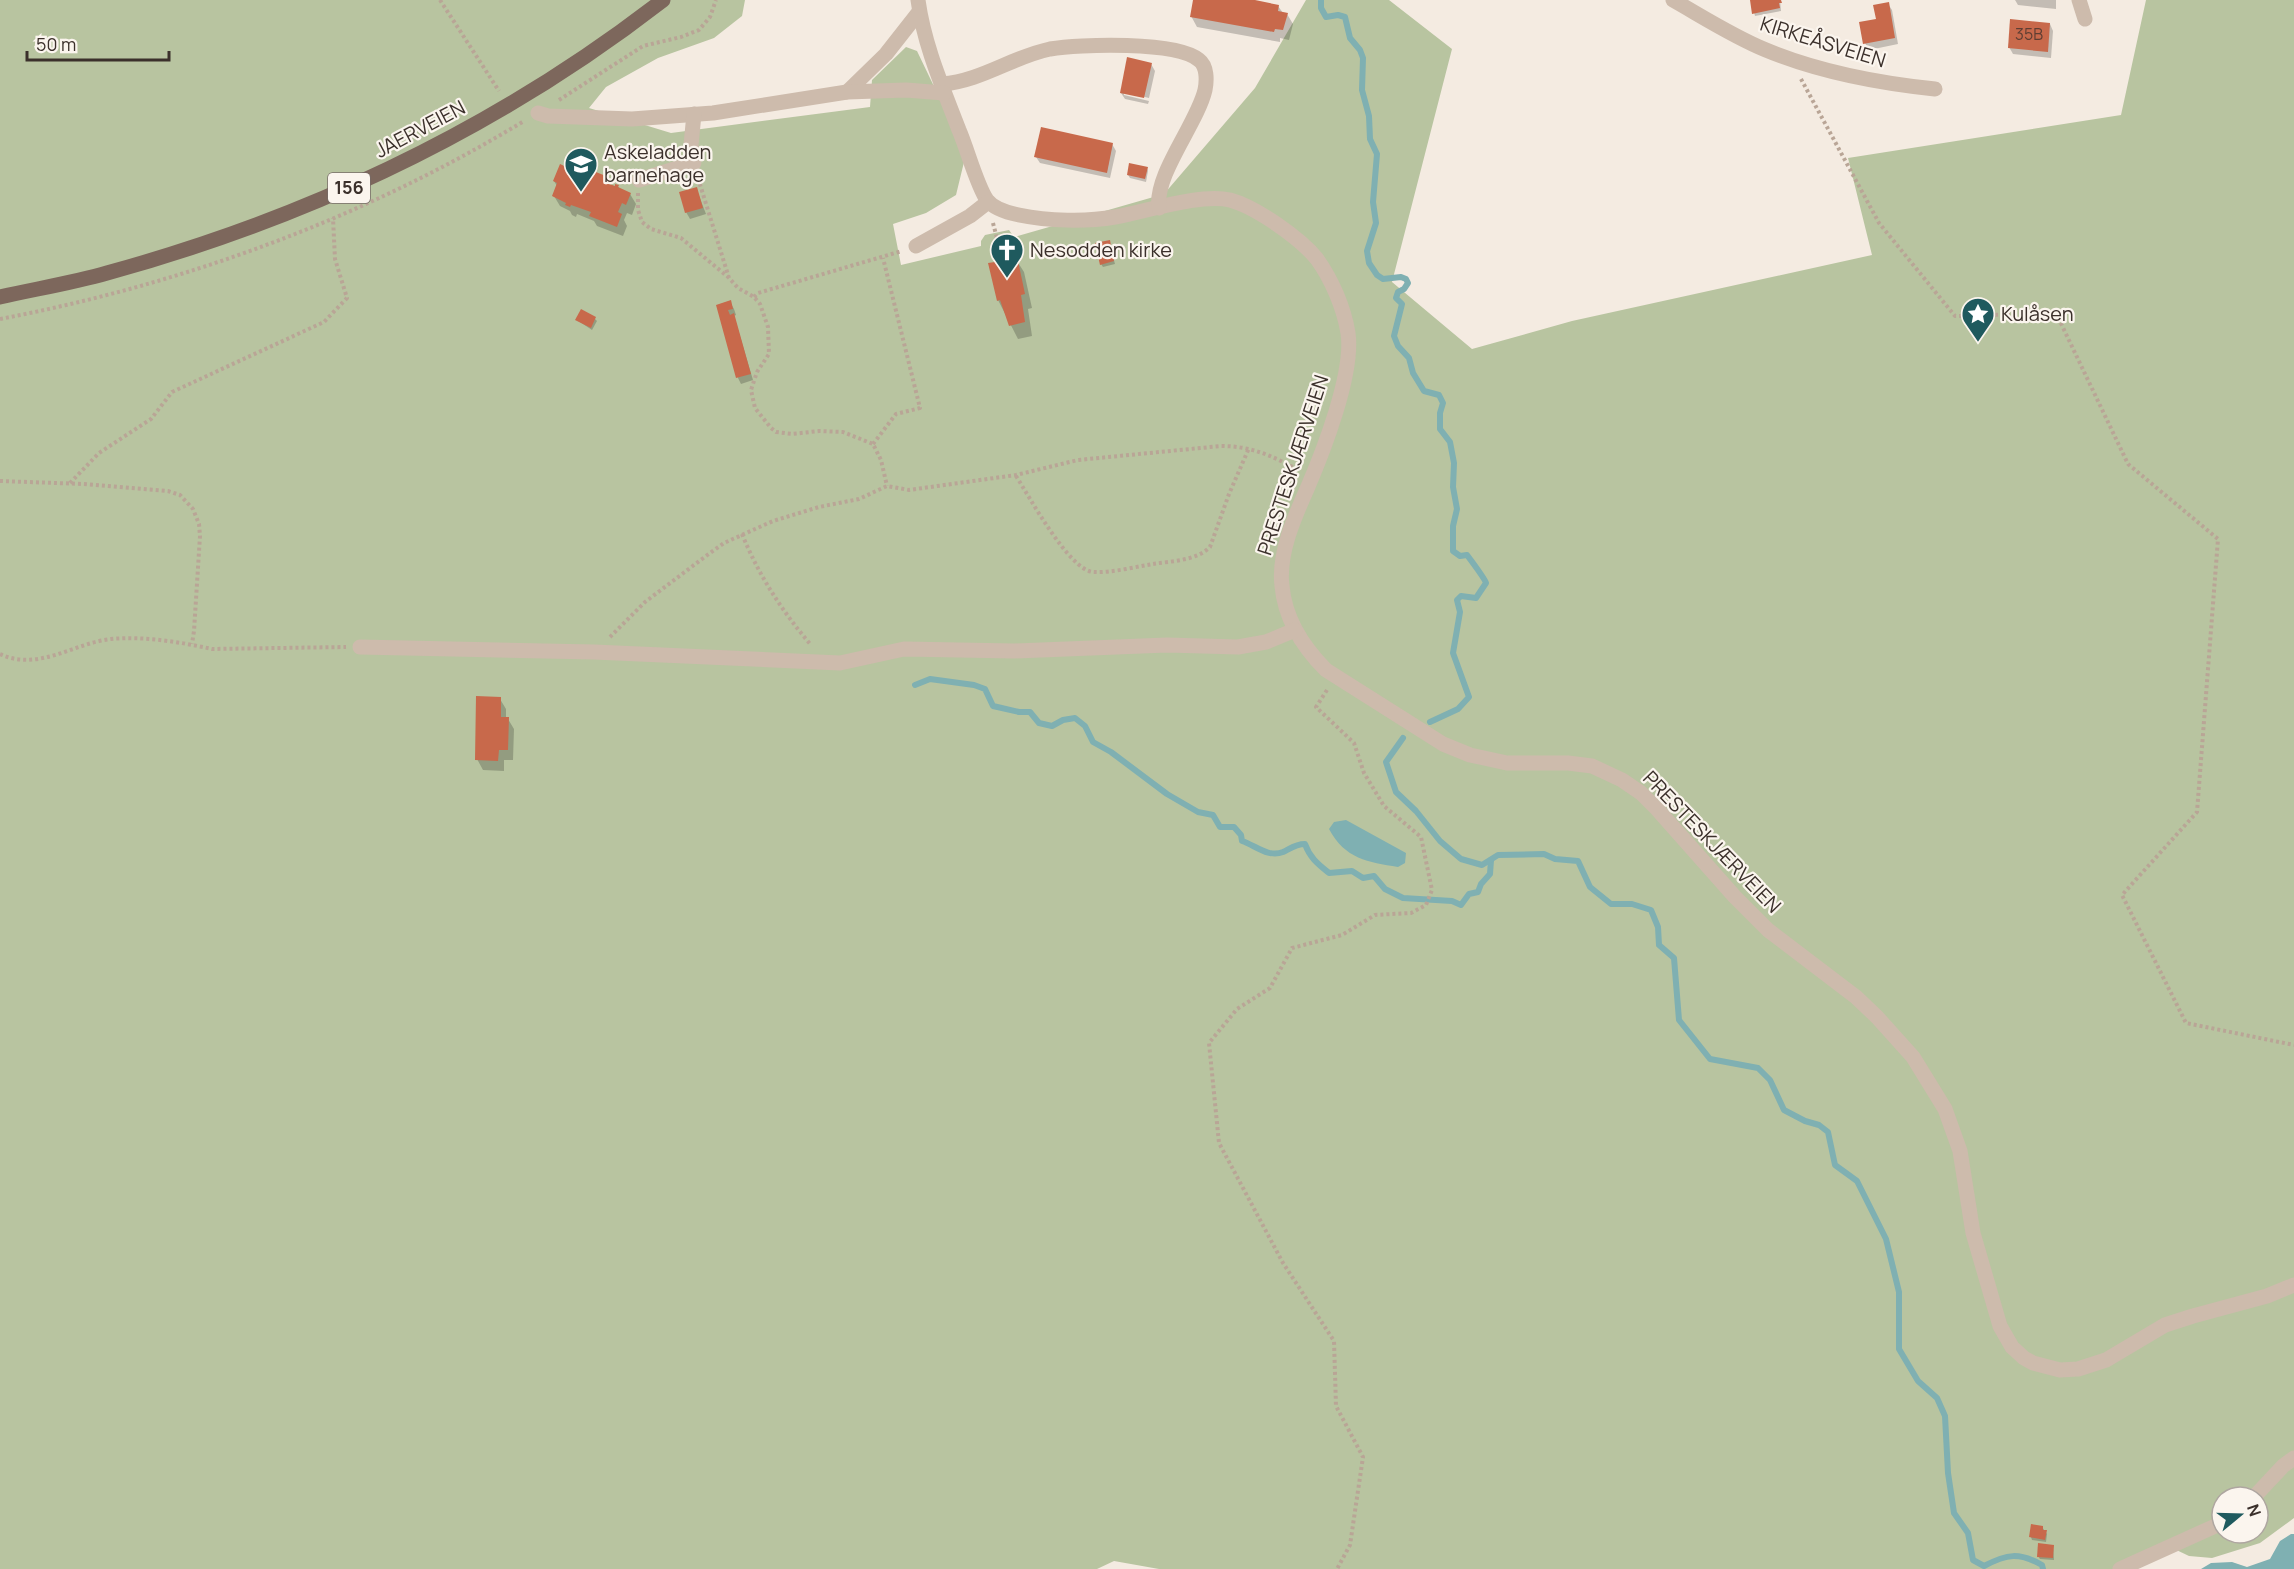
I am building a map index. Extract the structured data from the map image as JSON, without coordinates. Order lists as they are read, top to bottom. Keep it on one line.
{"streets":{"main road":["JAERVEIEN","156"],"street":["KIRKEÅSVEIEN","PRESTESKJÆRVEIEN"]},"places":{"school or university":["Askeladden barnehage"],"church":["Nesodden kirke"],"place":["Kulåsen"]},"house_numbers":["35B"],"scale_bar":"50 m","north":"right"}
